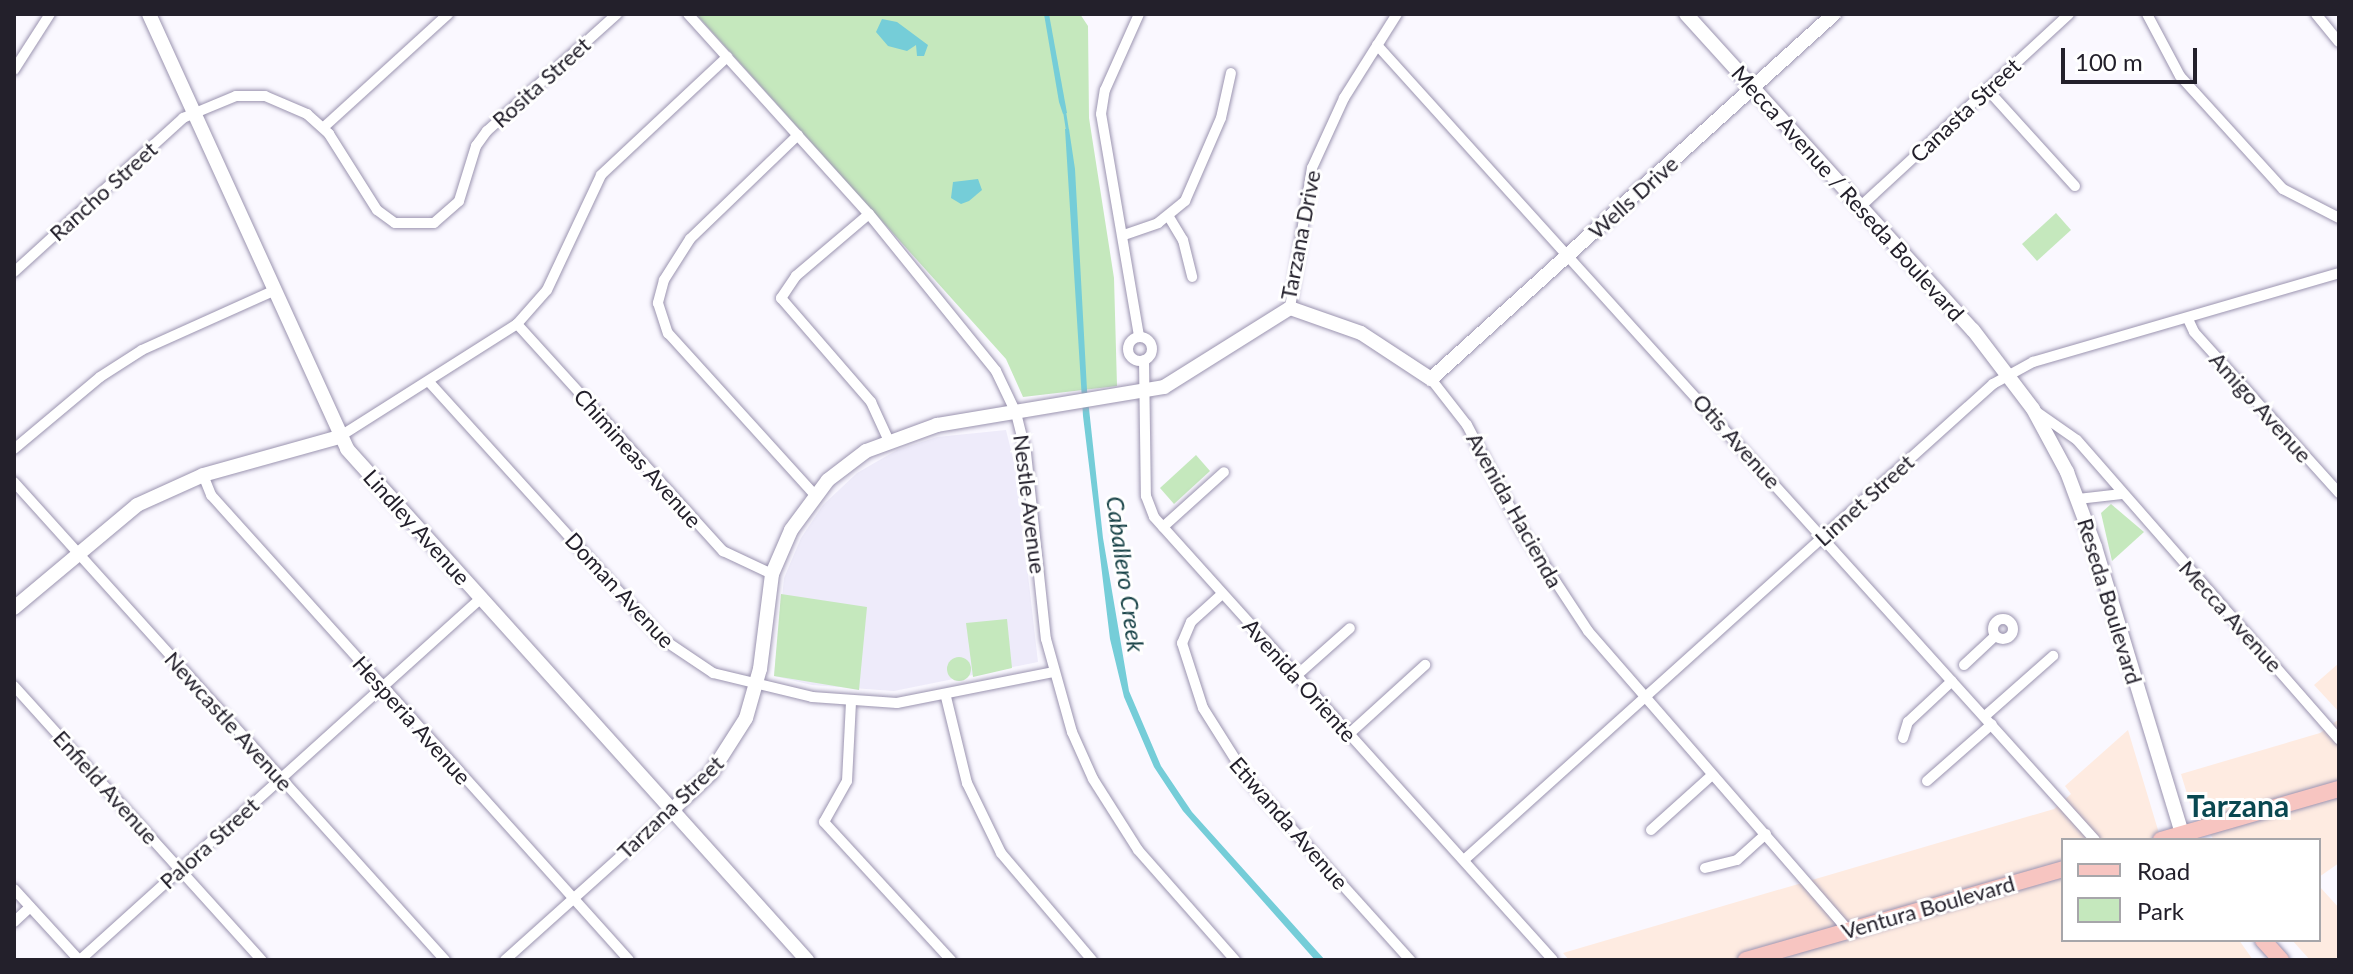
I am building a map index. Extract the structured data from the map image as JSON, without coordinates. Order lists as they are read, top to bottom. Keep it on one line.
{"streets":{"main road":["Ventura Boulevard"],"street":["Rosita Street","Canasta Street","Rancho Street","Mecca Avenue / Reseda Boulevard","Wells Drive","Tarzana Drive","Amigo Avenue","Otis Avenue","Chimineas Avenue","Linnet Street","Nestle Avenue","Avenida Hacienda","Lindley Avenue","Doman Avenue","Reseda Boulevard","Mecca Avenue","Avenida Oriente","Hesperia Avenue","Newcastle Avenue","Enfield Avenue","Tarzana Street","Etiwanda Avenue","Palora Street"]},"crossings":[["Rosita Street","Rancho Street"],["Rosita Street","Lindley Avenue"],["Canasta Street","Mecca Avenue / Reseda Boulevard"],["Rancho Street","Lindley Avenue"],["Mecca Avenue / Reseda Boulevard","Wells Drive"],["Mecca Avenue / Reseda Boulevard","Linnet Street"],["Mecca Avenue / Reseda Boulevard","Reseda Boulevard"],["Wells Drive","Otis Avenue"],["Wells Drive","Avenida Hacienda"],["Tarzana Drive","Otis Avenue"],["Tarzana Drive","Avenida Hacienda"],["Tarzana Drive","Avenida Oriente"],["Tarzana Drive","Tarzana Street"],["Amigo Avenue","Linnet Street"],["Otis Avenue","Linnet Street"],["Chimineas Avenue","Tarzana Street"],["Linnet Street","Avenida Hacienda"],["Linnet Street","Reseda Boulevard"],["Linnet Street","Avenida Oriente"],["Nestle Avenue","Doman Avenue"],["Nestle Avenue","Tarzana Street"],["Avenida Hacienda","Ventura Boulevard"],["Lindley Avenue","Tarzana Street"],["Lindley Avenue","Palora Street"],["Doman Avenue","Tarzana Street"],["Reseda Boulevard","Mecca Avenue"],["Avenida Oriente","Etiwanda Avenue"],["Hesperia Avenue","Tarzana Street"],["Hesperia Avenue","Palora Street"],["Newcastle Avenue","Palora Street"],["Enfield Avenue","Palora Street"]],"districts":["Tarzana"],"water":["Caballero Creek"],"legend":["Road","Park"],"scale_bar":"100 m"}
